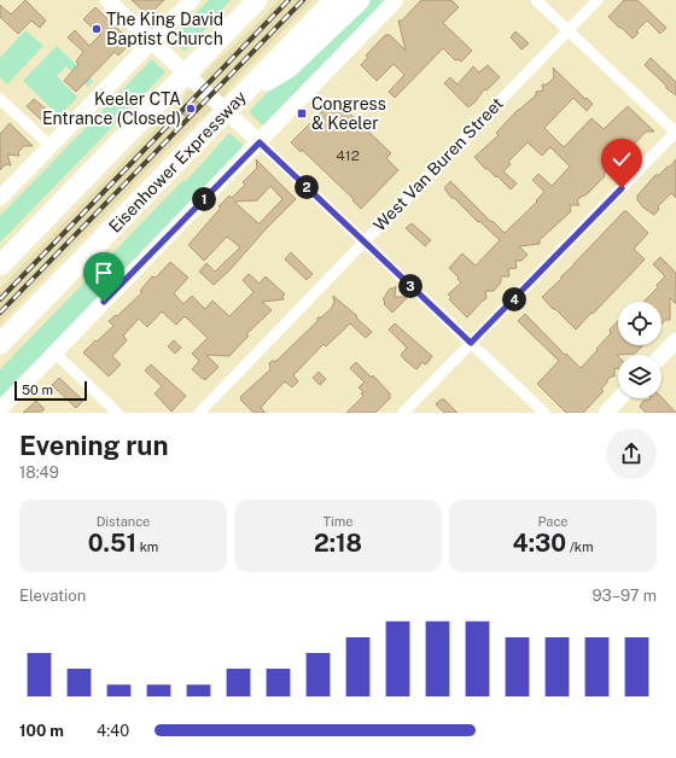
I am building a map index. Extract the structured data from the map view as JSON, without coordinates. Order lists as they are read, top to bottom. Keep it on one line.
{"streets":{"highway":["Eisenhower Expressway"],"street":["West Van Buren Street"]},"places":{"other":["The King David Baptist Church","Keeler CTA Entrance (Closed)"],"transit":["Congress & Keeler"]},"house_numbers":["412"],"scale_bar":"50 m","page":{"pins":["2","1","3","4"],"scale":"50 m","heading":["Evening run","18:49"],"stats":[["Distance","0.51 km"],["Time","2:18"],["Pace","4:30 /km"]],"chart":["Elevation","93–97 m"],"list":[{"name":"100 m","note":"4:40"}]}}
